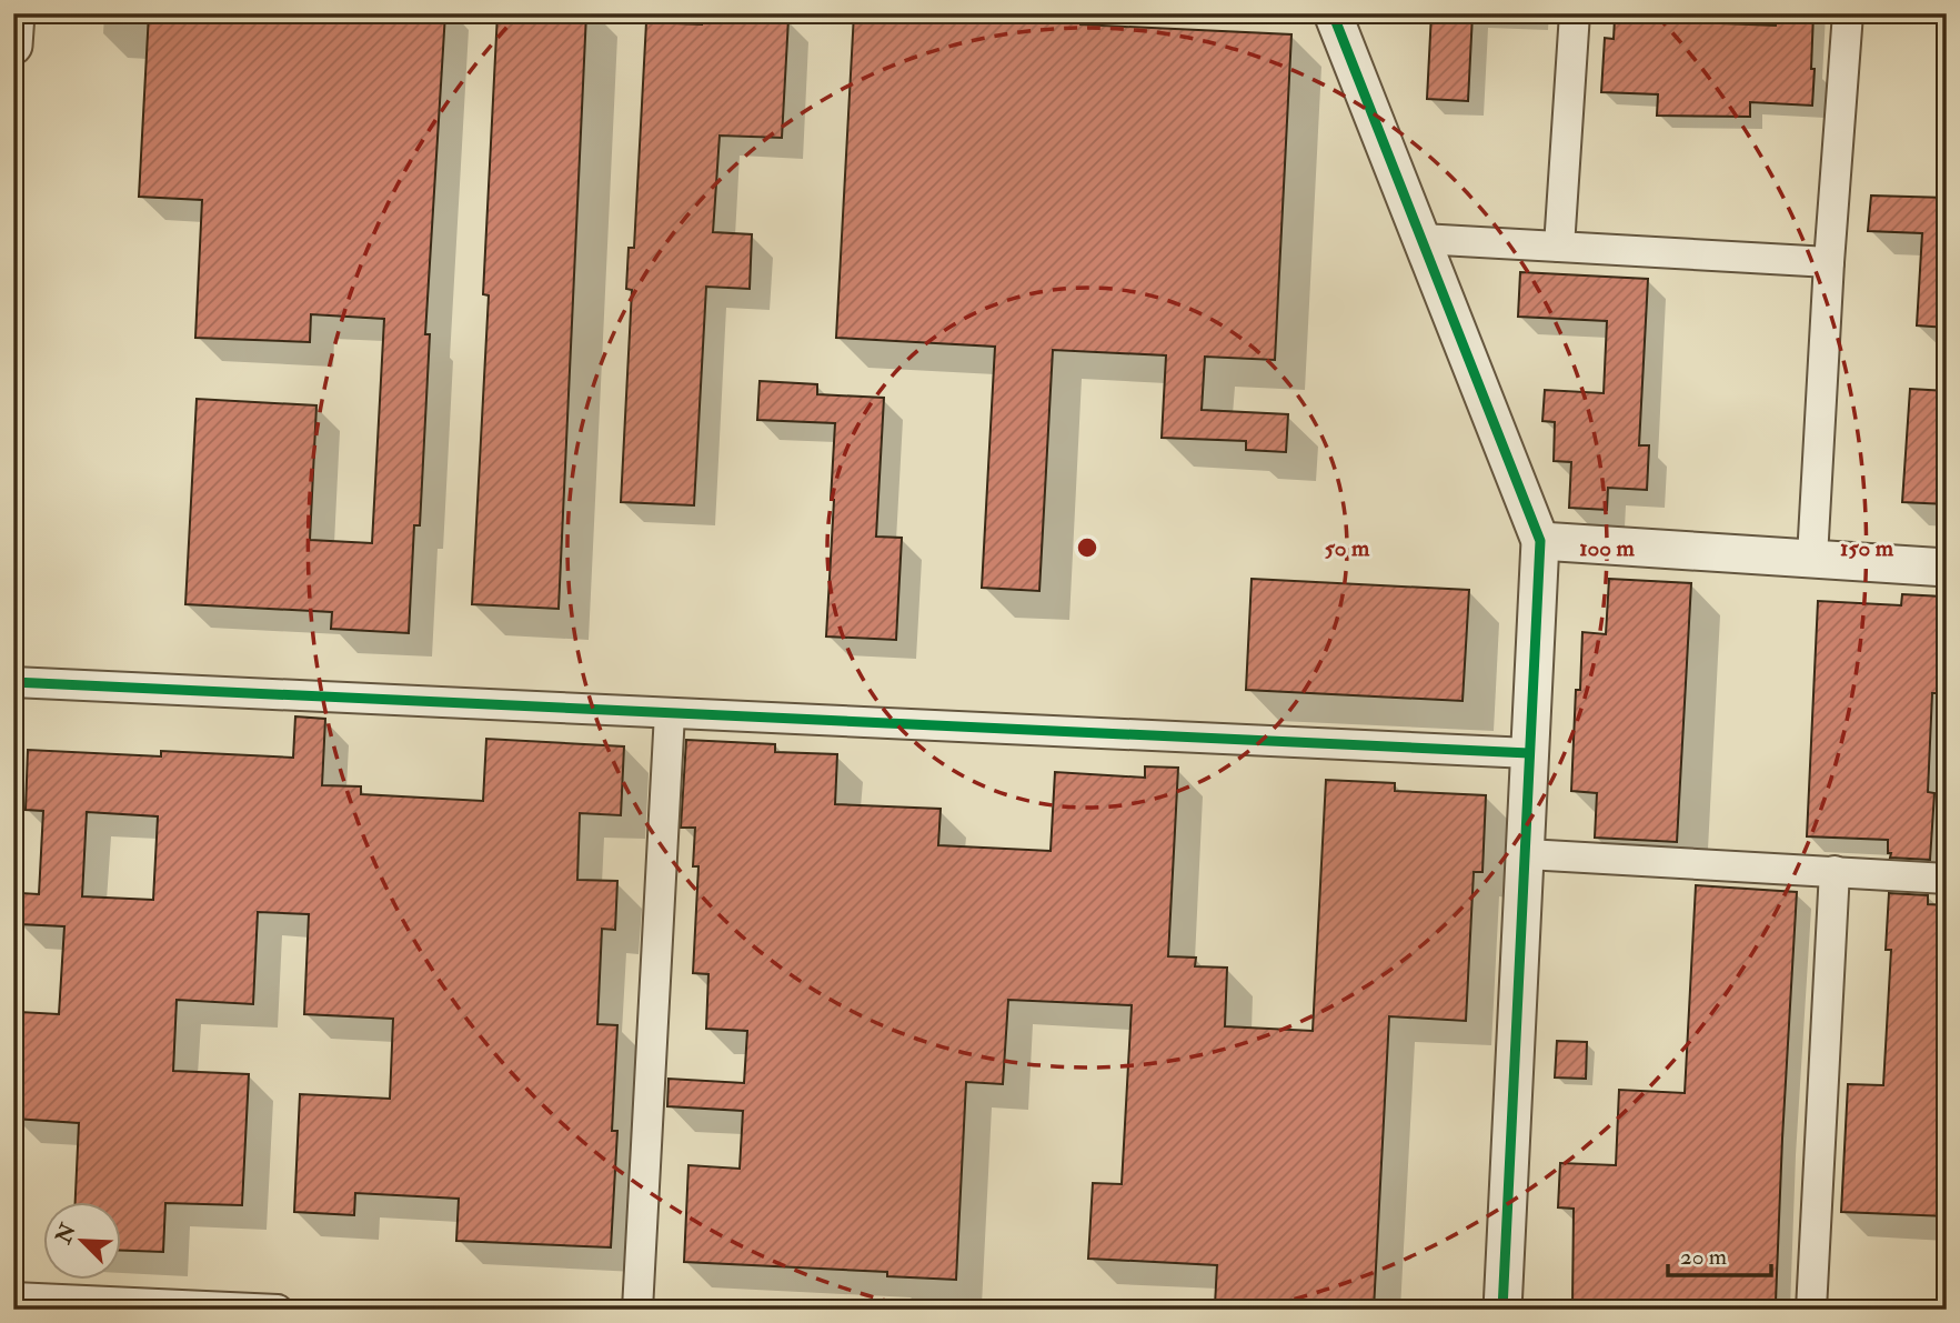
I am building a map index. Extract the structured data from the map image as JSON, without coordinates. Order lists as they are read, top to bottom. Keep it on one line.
{"scale_bar":"20 m","north":"top left","rings":["50 m","100 m","150 m"]}
